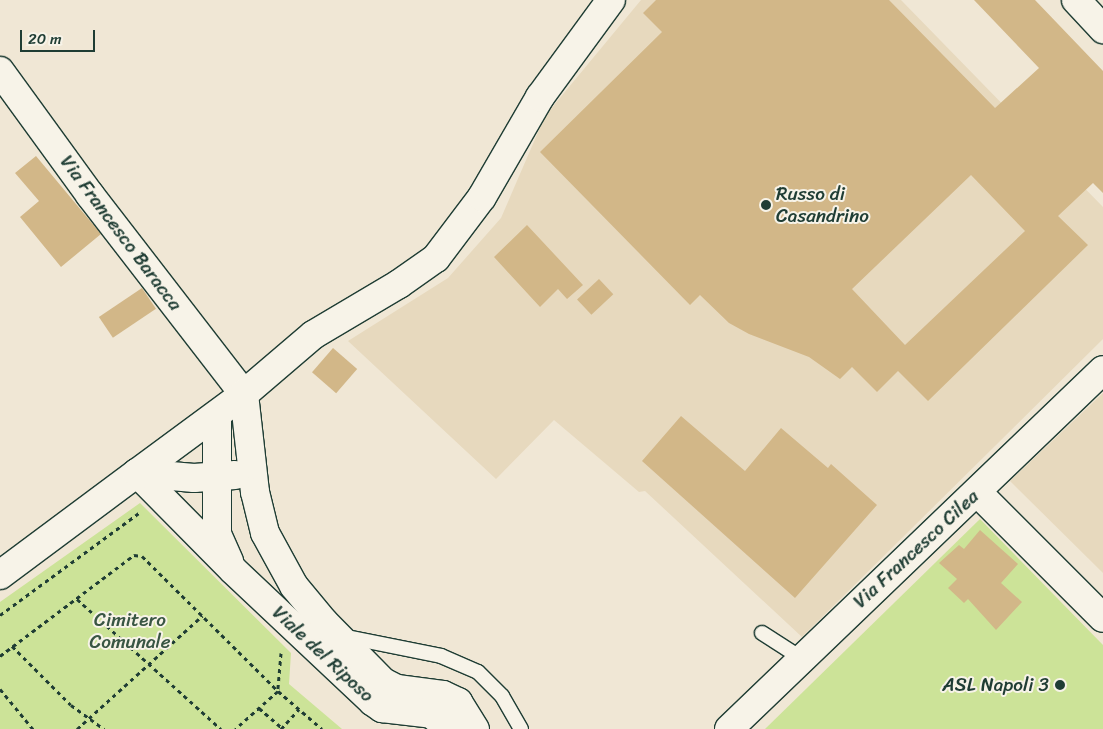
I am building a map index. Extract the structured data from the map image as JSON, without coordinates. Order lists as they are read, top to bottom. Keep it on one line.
{"streets":{"street":["Via Francesco Baracca","Via Francesco Cilea","Viale del Riposo"]},"crossings":[["Via Francesco Baracca","Viale del Riposo"]],"parks":["Cimitero Comunale"],"places":["Russo di Casandrino","ASL Napoli 3"],"scale_bar":"20 m"}
